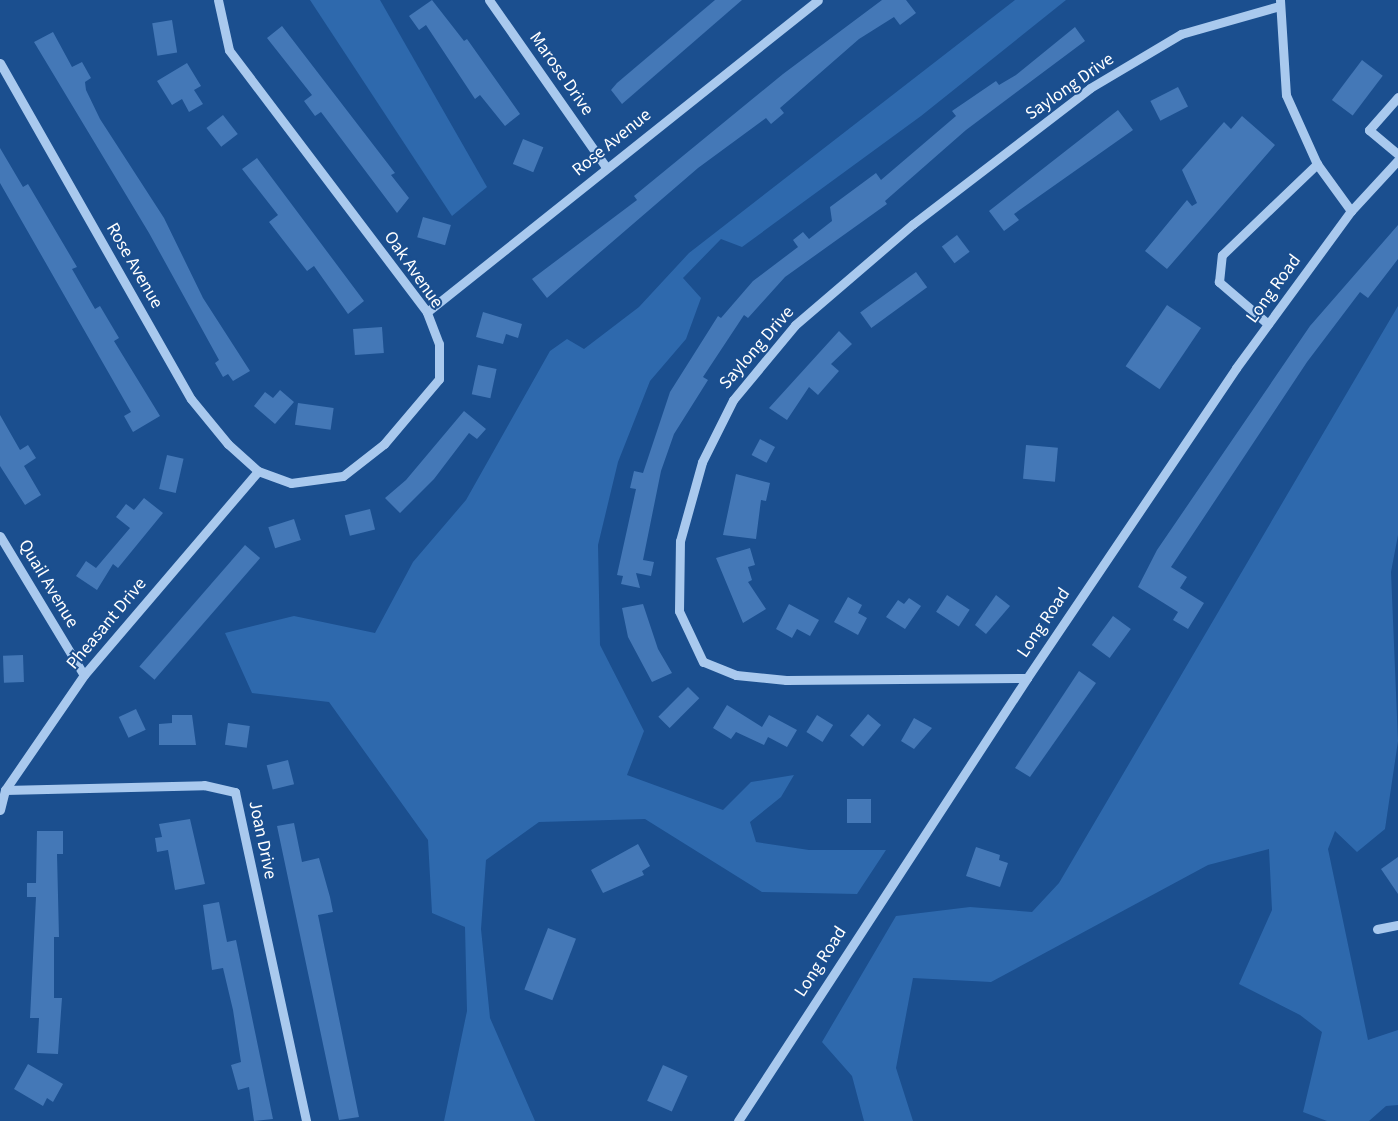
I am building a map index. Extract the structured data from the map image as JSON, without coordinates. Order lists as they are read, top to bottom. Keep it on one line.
{"streets":{"street":["Marose Drive","Saylong Drive","Rose Avenue","Oak Avenue","Long Road","Quail Avenue","Pheasant Drive","Joan Drive"]},"crossings":[["Marose Drive","Rose Avenue"],["Saylong Drive","Long Road"],["Rose Avenue","Oak Avenue"],["Rose Avenue","Pheasant Drive"],["Oak Avenue","Pheasant Drive"],["Quail Avenue","Pheasant Drive"],["Pheasant Drive","Joan Drive"]]}
